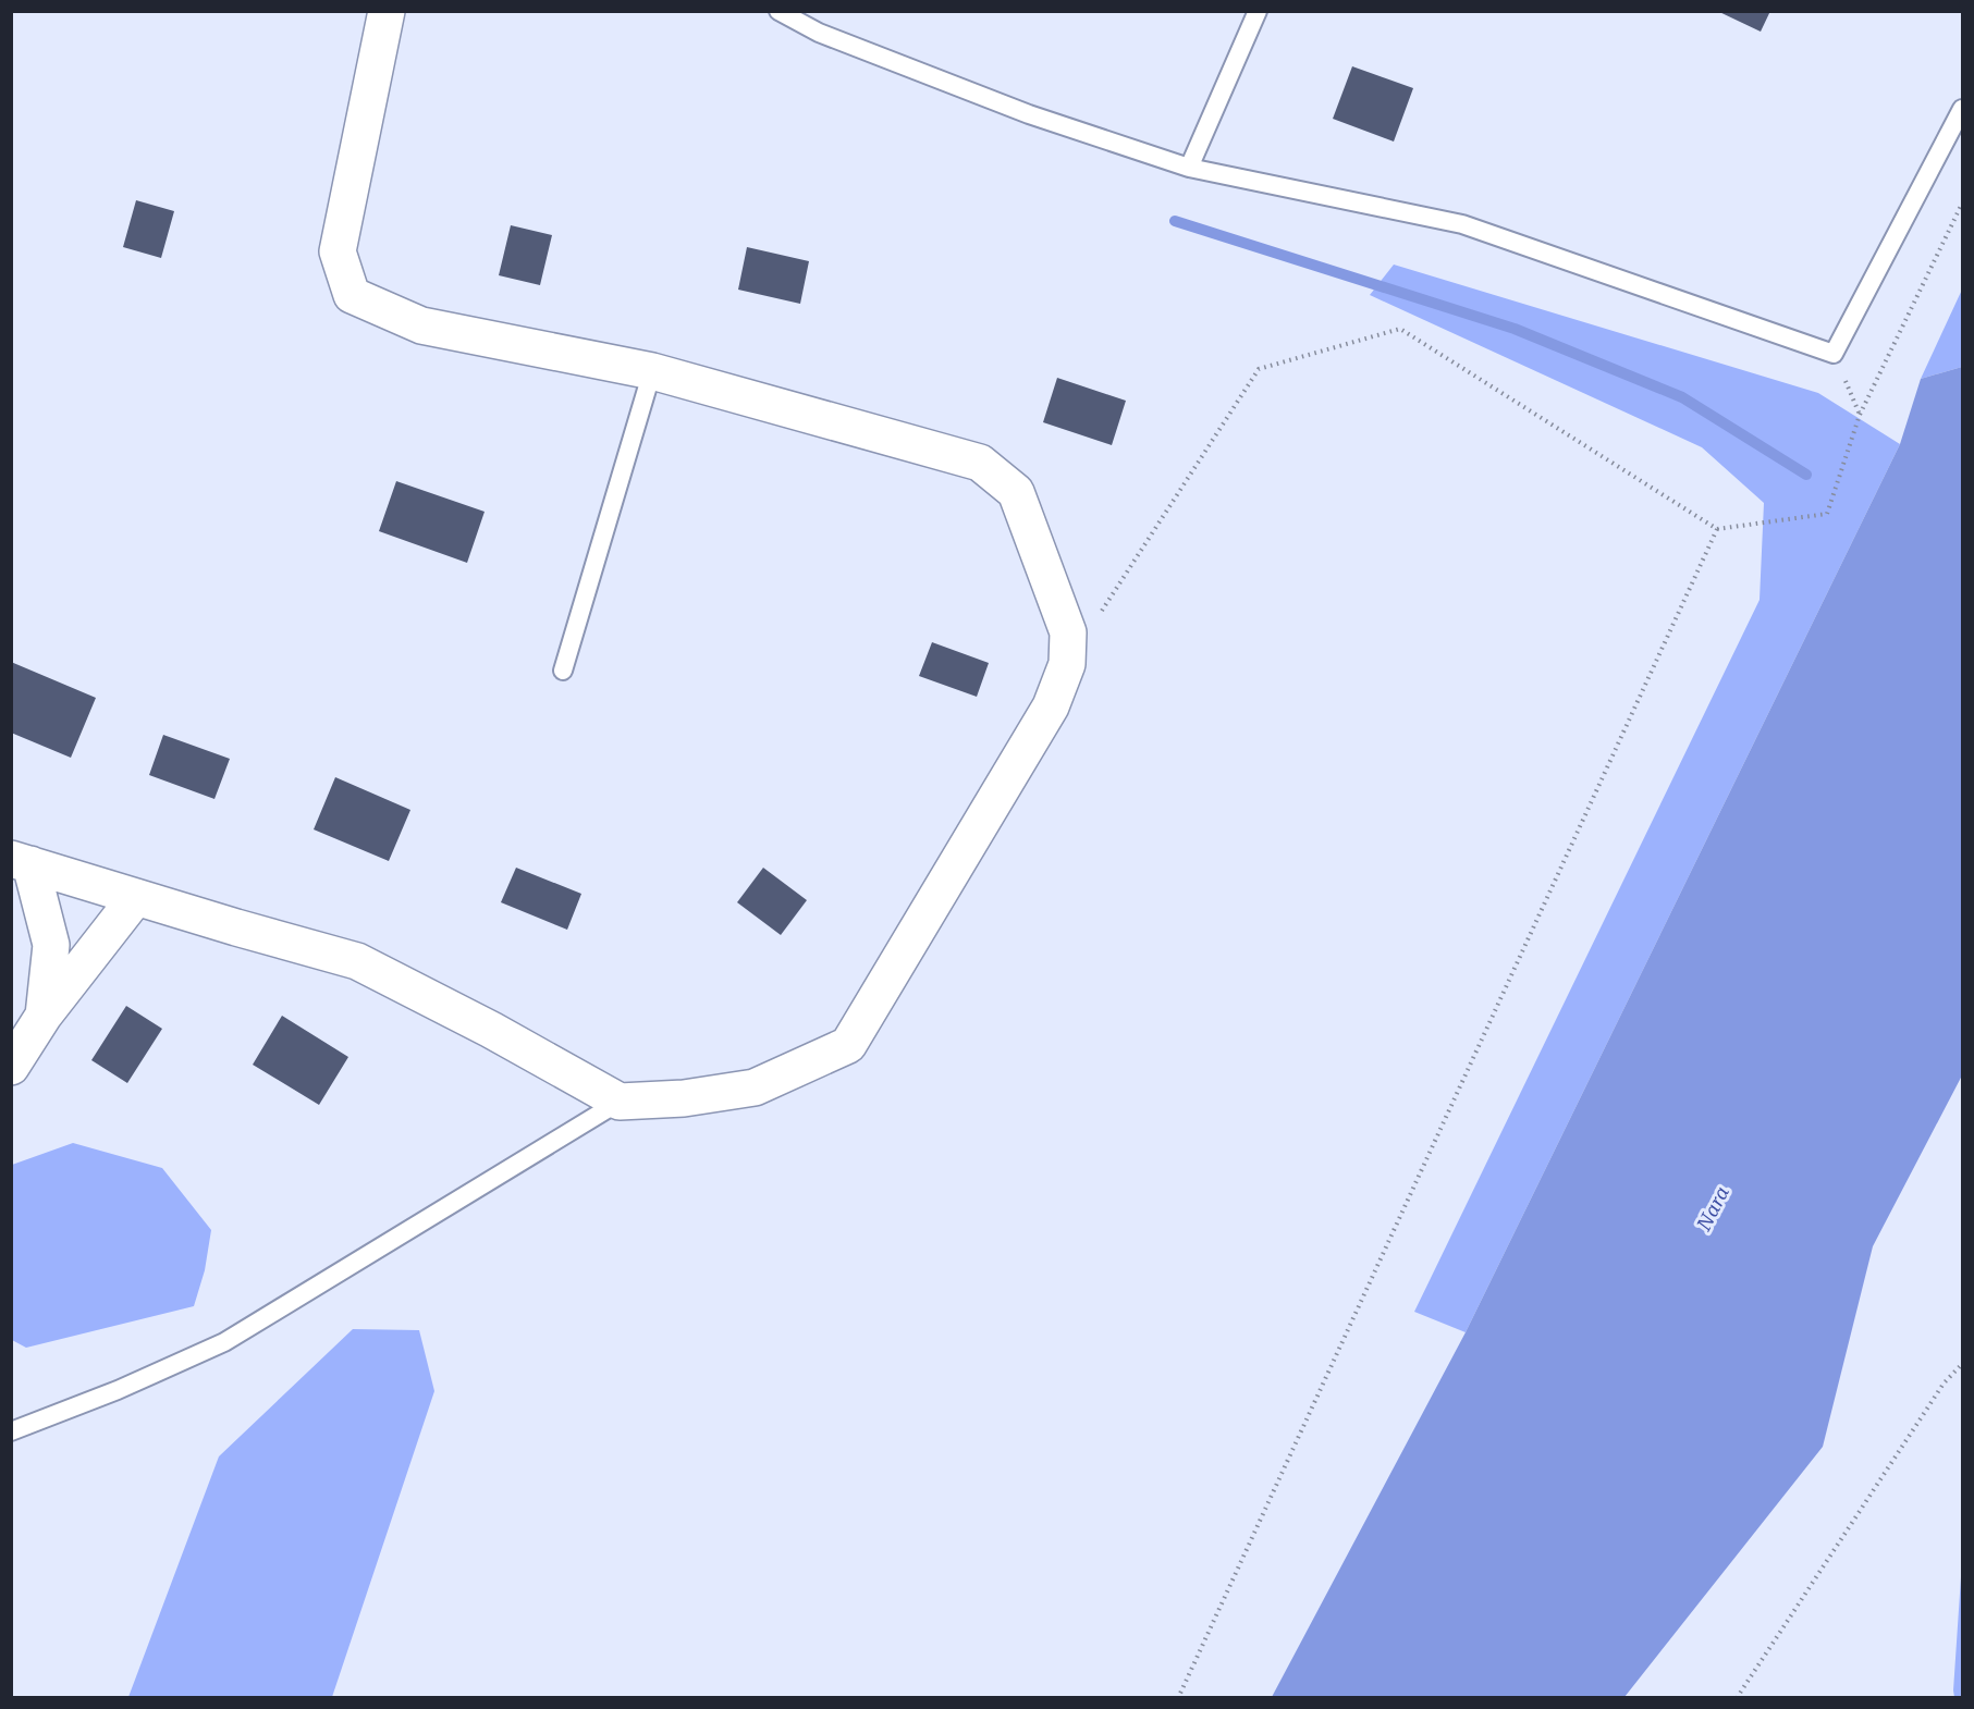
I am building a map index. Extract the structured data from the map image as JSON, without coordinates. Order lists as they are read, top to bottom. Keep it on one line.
{"water":["Nara"]}
